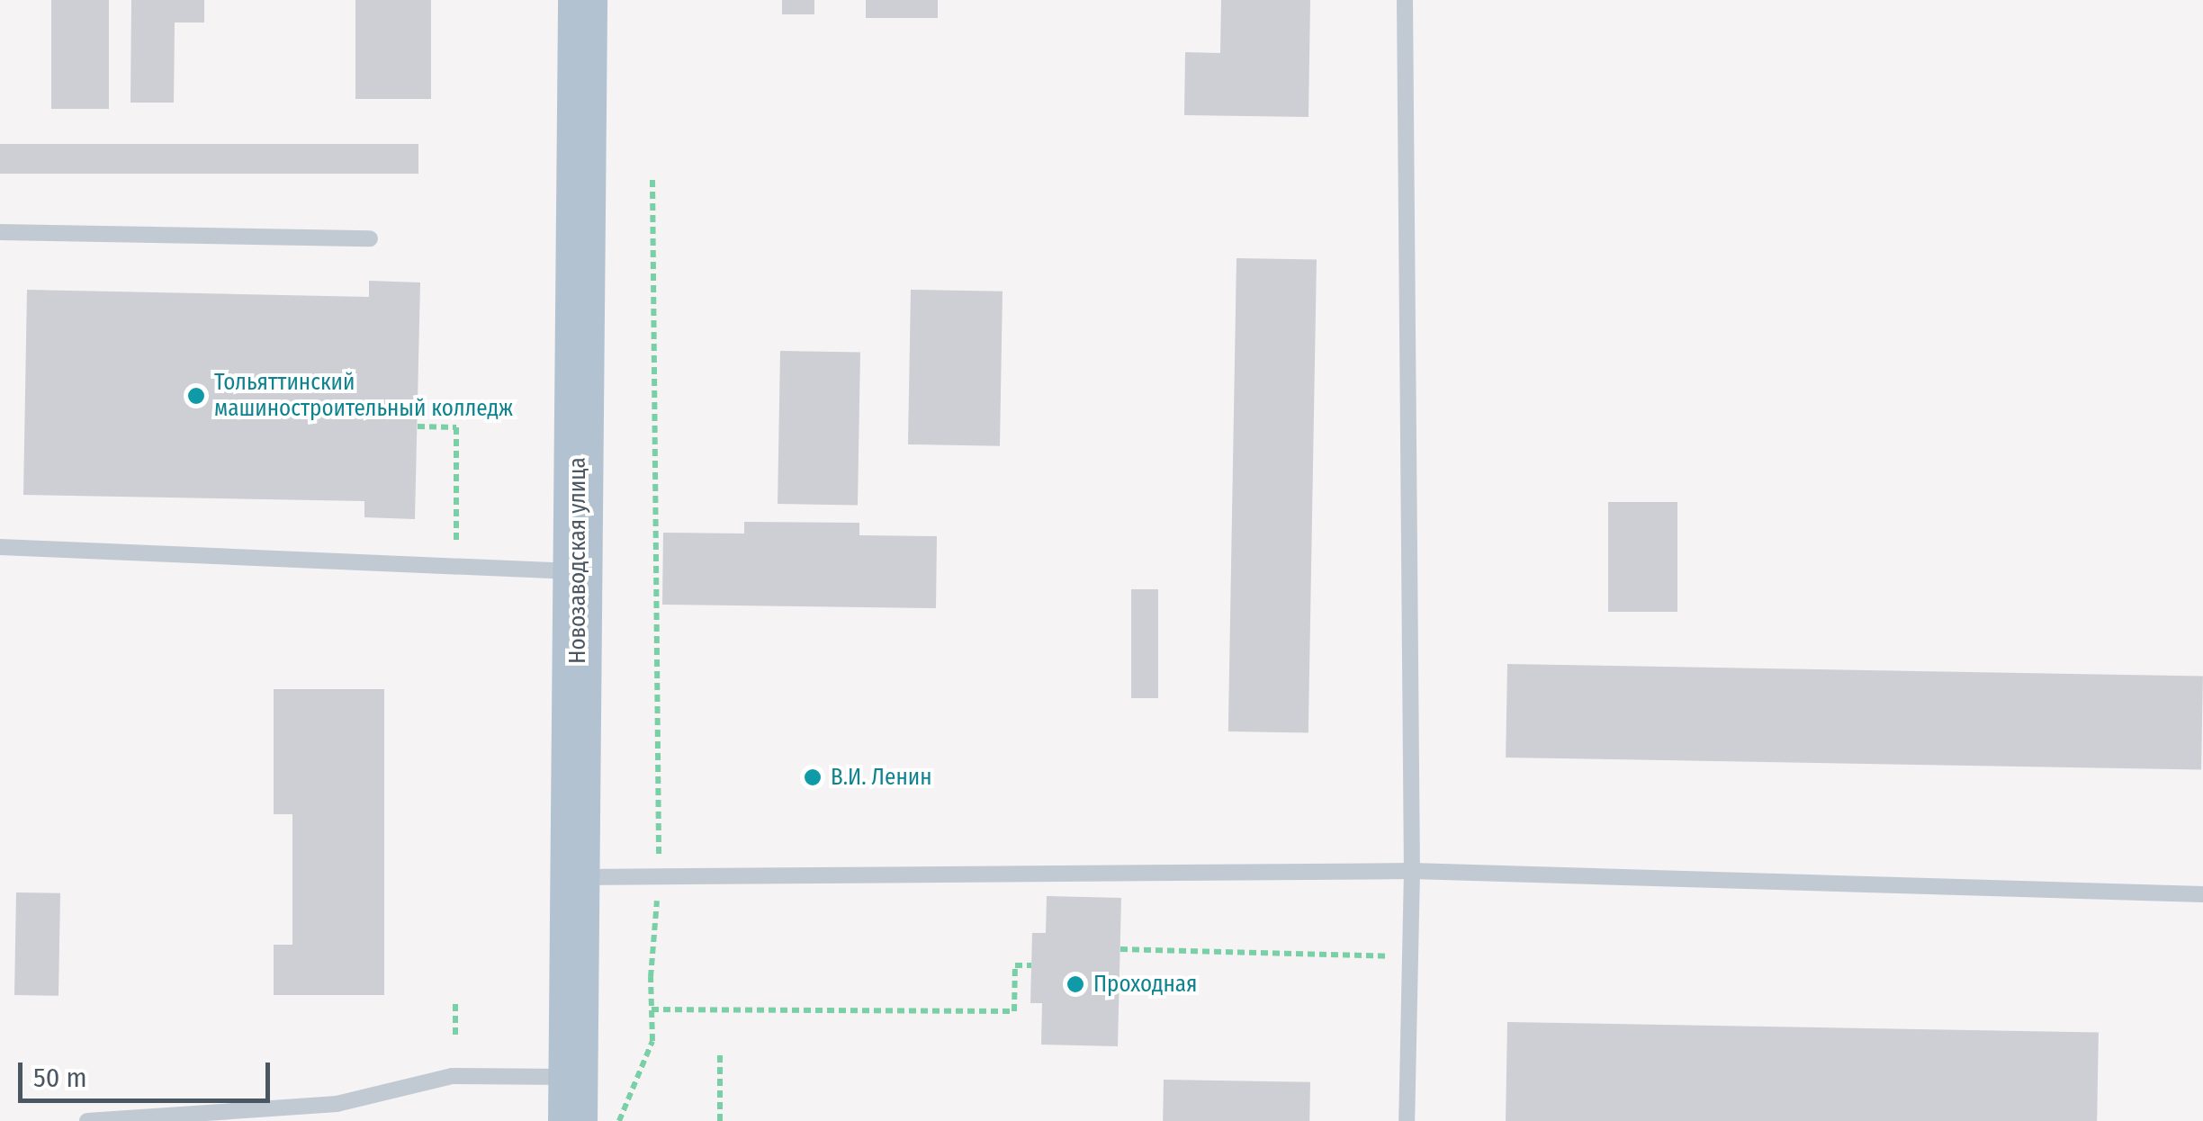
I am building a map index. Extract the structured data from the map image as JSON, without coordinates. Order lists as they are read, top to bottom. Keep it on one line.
{"streets":{"main road":["Новозаводская улица"]},"places":["Тольяттинский машиностроительный колледж","В.И. Ленин","Проходная"],"scale_bar":"50 m"}
